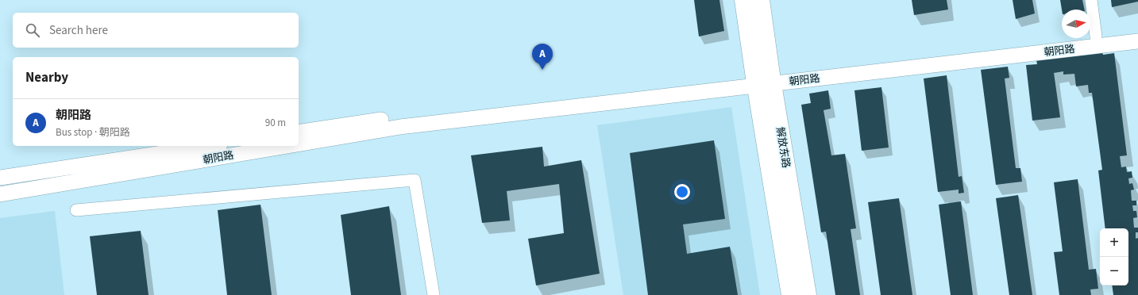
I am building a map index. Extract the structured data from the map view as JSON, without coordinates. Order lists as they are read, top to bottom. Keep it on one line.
{"streets":{"main road":["解放东路"],"street":["朝阳路"]},"crossings":[["朝阳路","解放东路"]],"north":"right","page":{"search":"Search here","pins":"A","heading":"Nearby","list":[{"mark":"A","name":"朝阳路","note":"Bus stop · 朝阳路","value":"90 m"}],"map_buttons":["+","−"]}}
